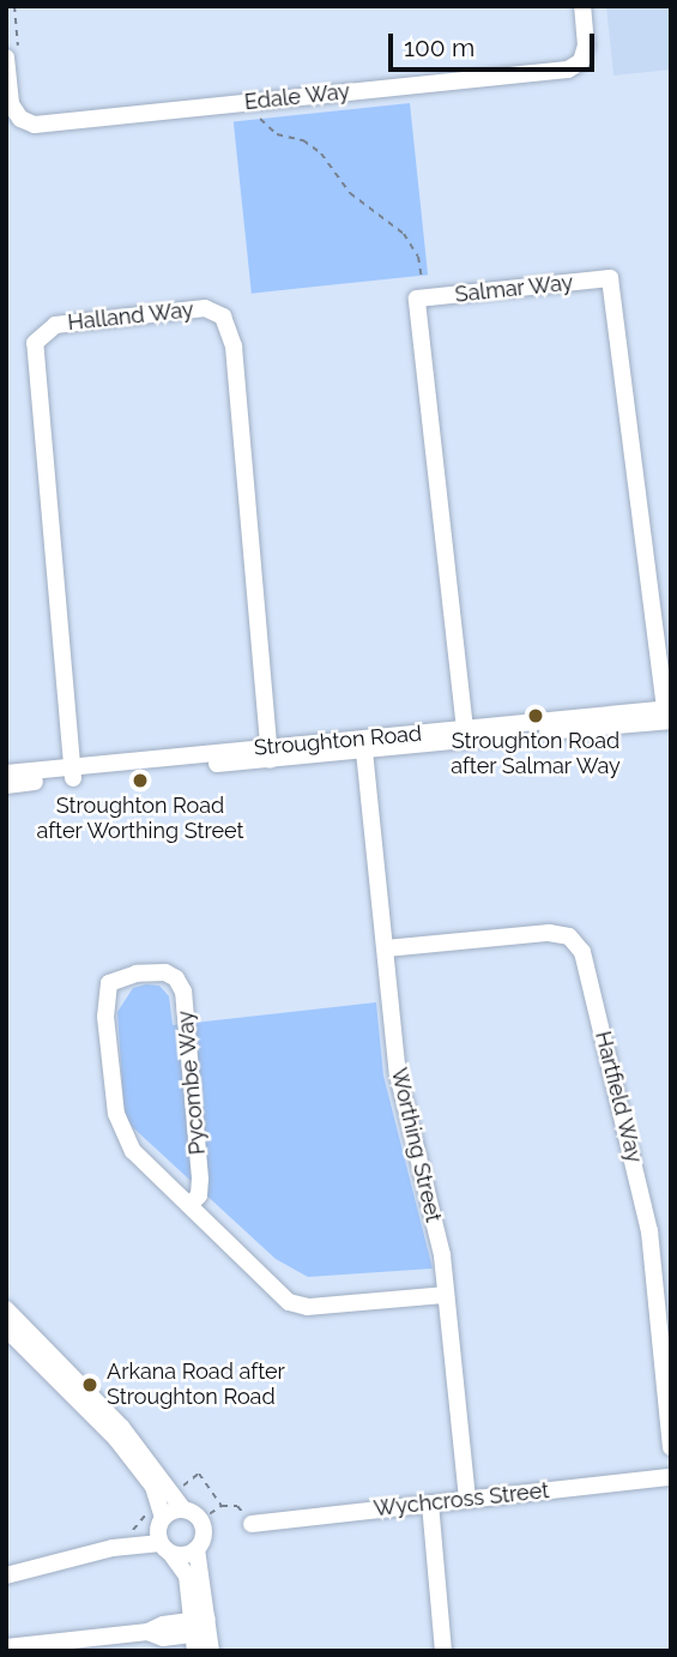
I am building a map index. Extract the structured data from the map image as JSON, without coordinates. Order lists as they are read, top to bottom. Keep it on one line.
{"streets":{"street":["Edale Way","Salmar Way","Halland Way","Stroughton Road","Pycombe Way","Hartfield Way","Worthing Street","Wychcross Street"]},"crossings":[["Salmar Way","Stroughton Road"],["Halland Way","Stroughton Road"],["Stroughton Road","Worthing Street"],["Pycombe Way","Worthing Street"],["Hartfield Way","Worthing Street"],["Worthing Street","Wychcross Street"]],"places":["Stroughton Road after Salmar Way","Stroughton Road after Worthing Street","Arkana Road after Stroughton Road"],"scale_bar":"100 m"}
